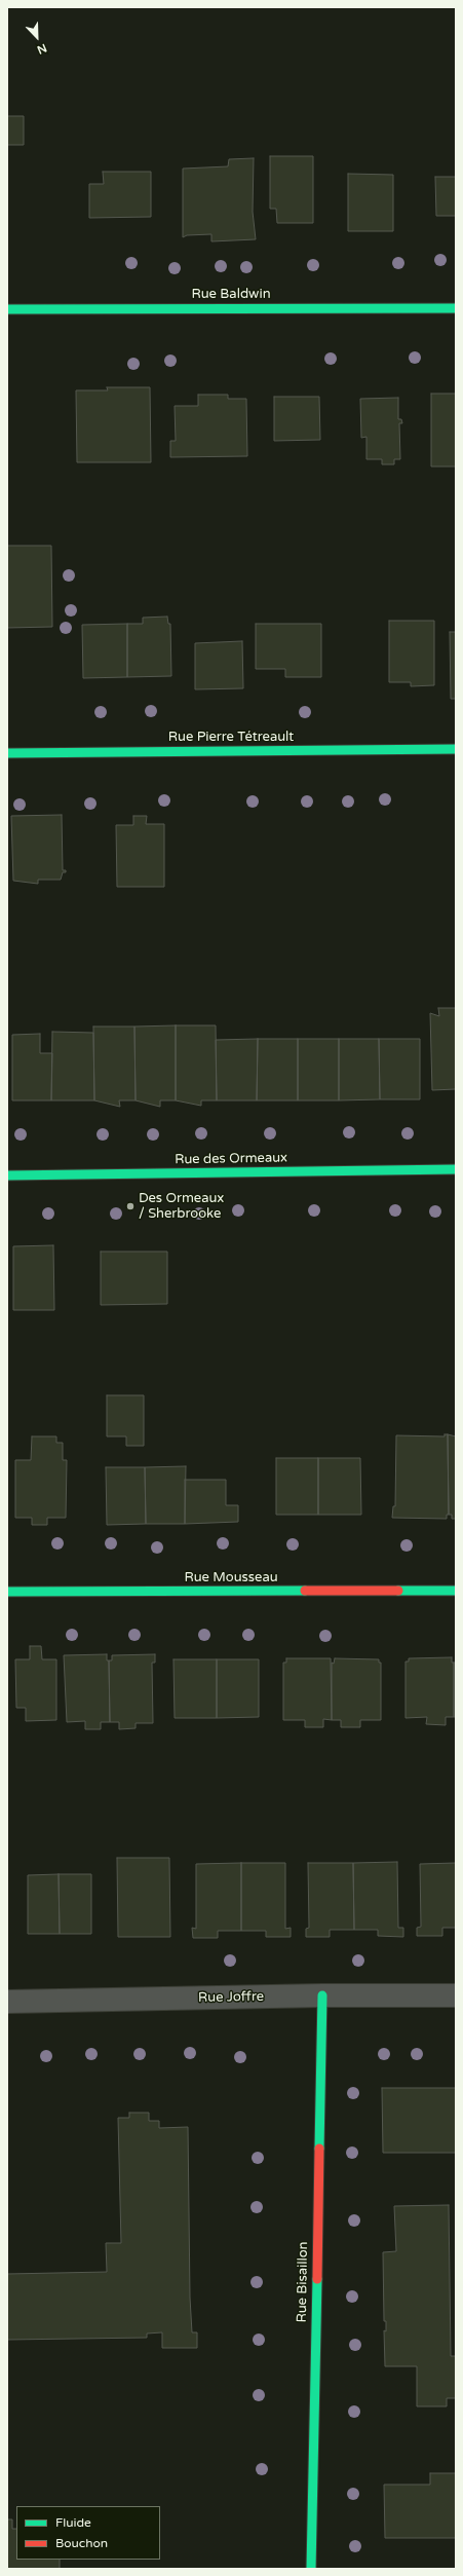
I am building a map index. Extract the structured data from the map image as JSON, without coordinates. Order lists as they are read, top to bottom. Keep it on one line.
{"streets":{"street":["Rue Baldwin","Rue Pierre Tétreault","Rue des Ormeaux","Rue Mousseau","Rue Joffre","Rue Bisaillon"]},"crossings":[["Rue Joffre","Rue Bisaillon"]],"places":["Des Ormeaux / Sherbrooke"],"legend":["Fluide","Bouchon"],"north":"bottom right"}
